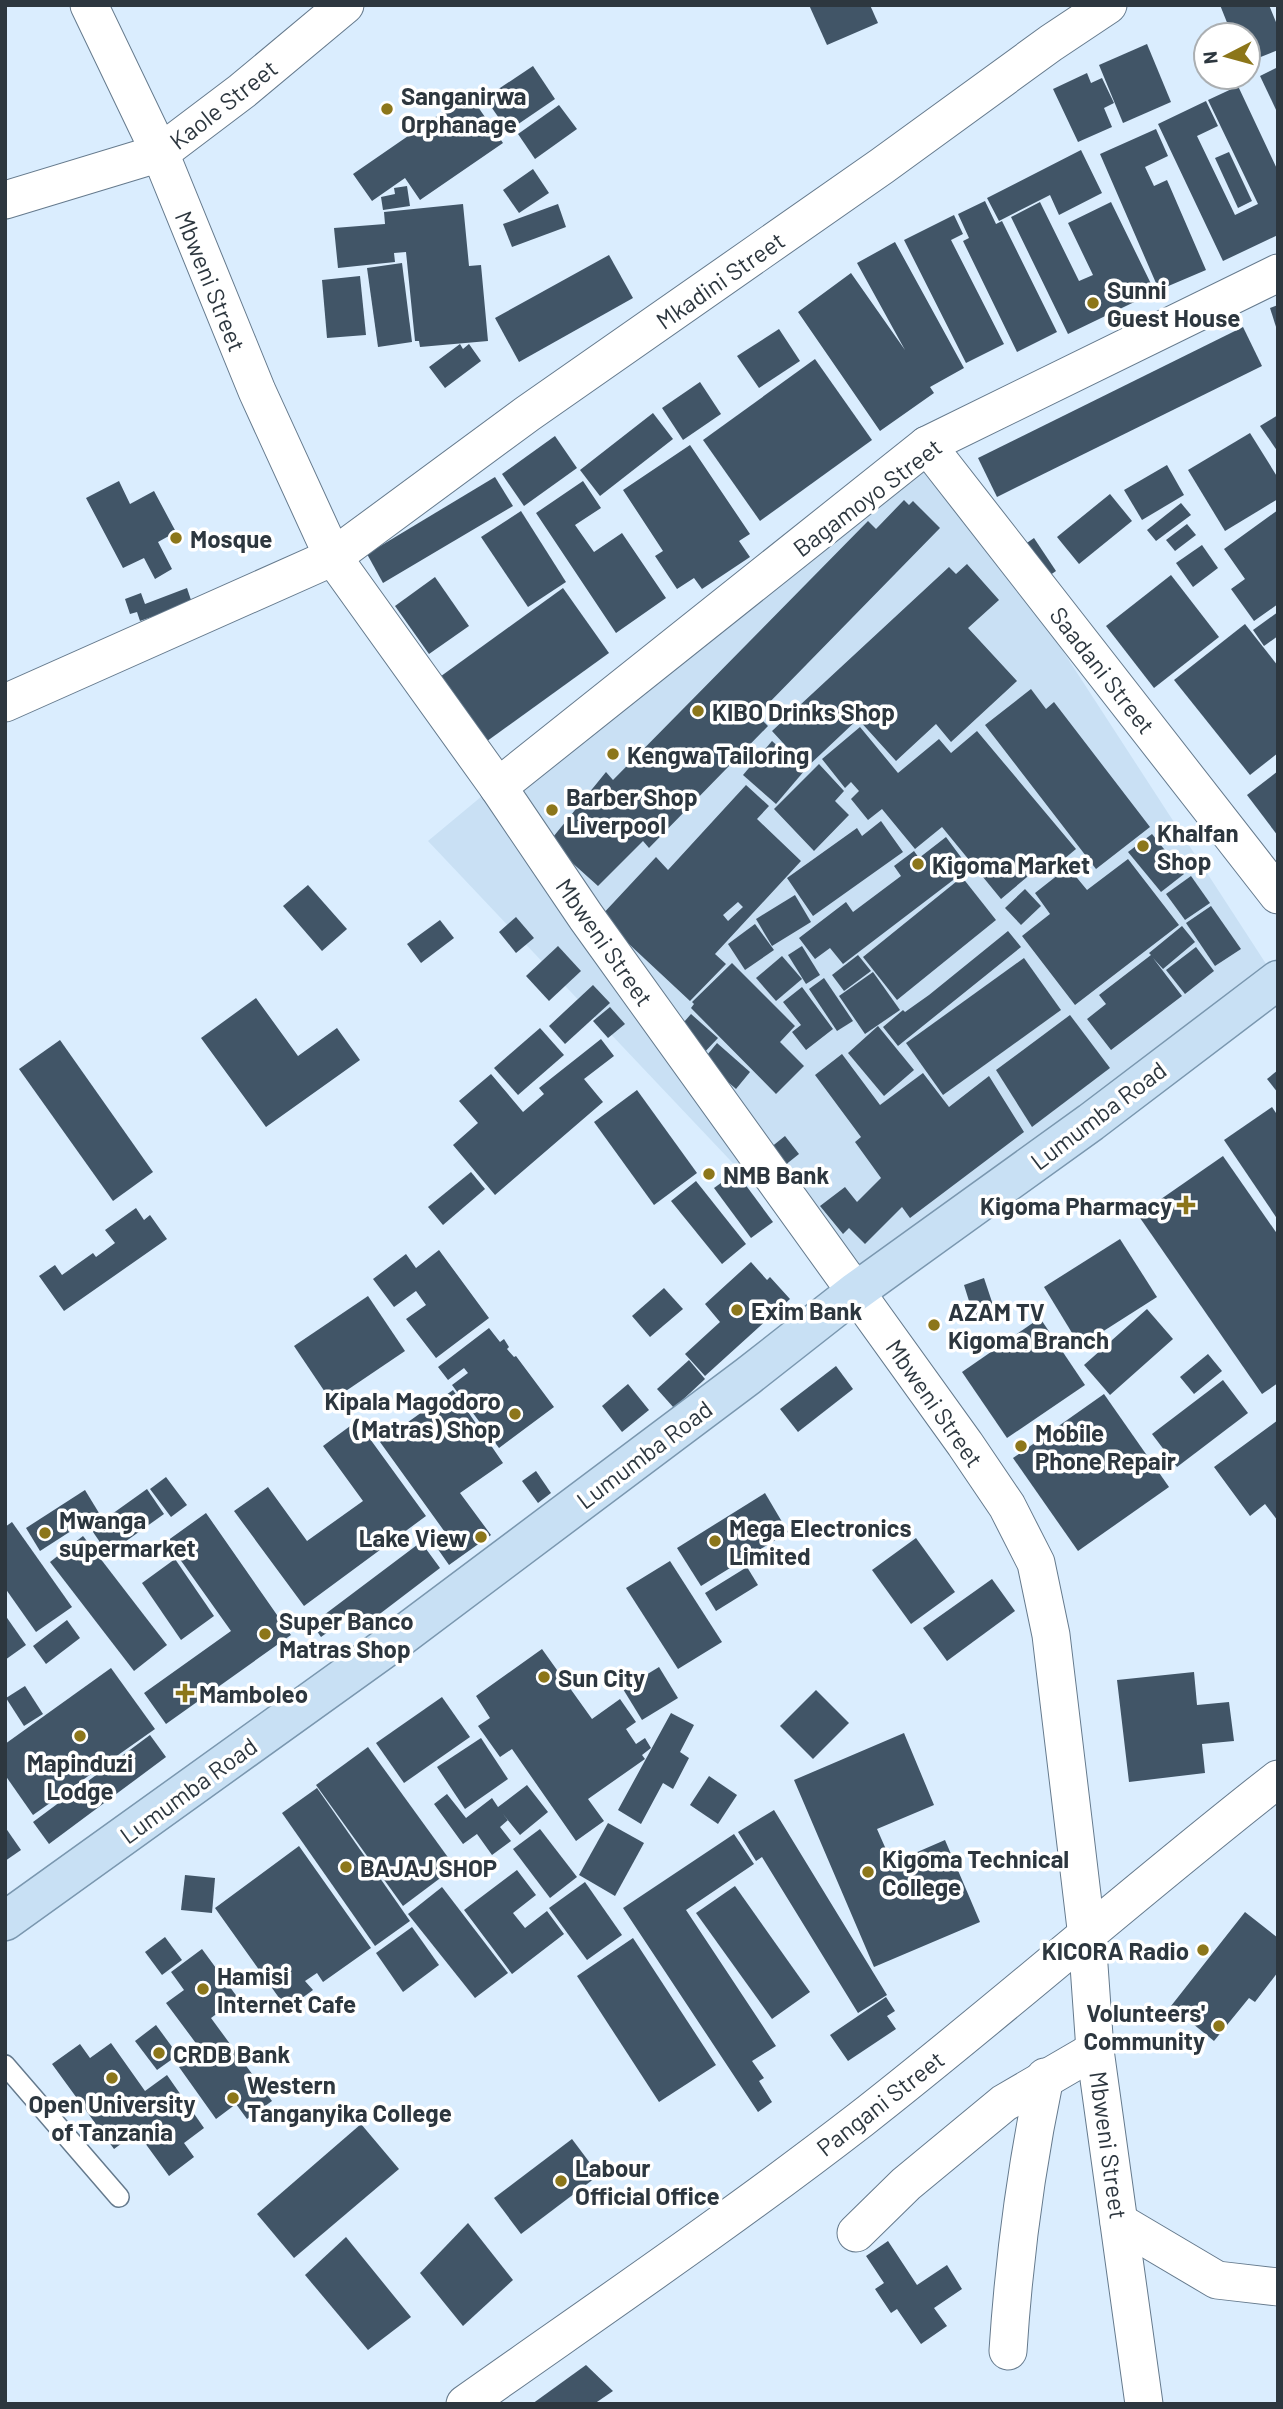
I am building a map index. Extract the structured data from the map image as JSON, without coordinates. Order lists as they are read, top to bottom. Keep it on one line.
{"streets":{"main road":["Lumumba Road"],"street":["Kaole Street","Mkadini Street","Mbweni Street","Bagamoyo Street","Saadani Street","Pangani Street"]},"crossings":[["Kaole Street","Mbweni Street"],["Mkadini Street","Mbweni Street"],["Mbweni Street","Bagamoyo Street"],["Mbweni Street","Lumumba Road"],["Mbweni Street","Pangani Street"],["Bagamoyo Street","Saadani Street"]],"places":{"other":["Sanganirwa Orphanage","Sunni Guest House","Mosque","KIBO Drinks Shop","Kengwa Tailoring","Barber Shop Liverpool","Khalfan Shop","Kigoma Market","NMB Bank","Exim Bank","AZAM TV Kigoma Branch","Kipala Magodoro (Matras) Shop","Mobile Phone Repair","Mwanga supermarket","Lake View","Mega Electronics Limited","Super Banco Matras Shop","Sun City","Mapinduzi Lodge","BAJAJ SHOP","Kigoma Technical College","KICORA Radio","Hamisi Internet Cafe","Volunteers' Community","CRDB Bank","Open University of Tanzania","Western Tanganyika College","Labour Official Office"],"health":["Kigoma Pharmacy","Mamboleo"]},"north":"left"}
